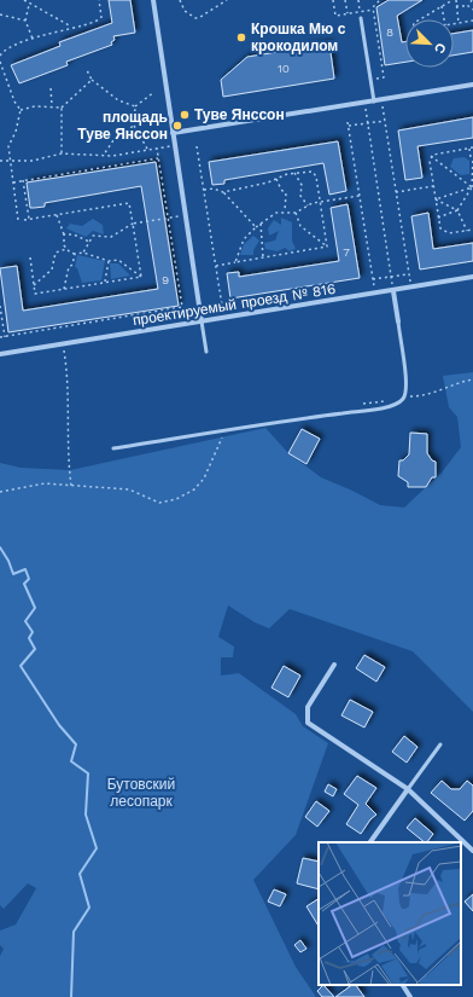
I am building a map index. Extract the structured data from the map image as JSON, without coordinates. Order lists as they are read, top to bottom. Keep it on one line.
{"streets":{"street":["проектируемый проезд № 816"]},"parks":["Бутовский лесопарк"],"places":["Крошка Мю с крокодилом","Туве Янссон","площадь Туве Янссон"],"house_numbers":["8","10","7","9"],"north":"bottom right"}
